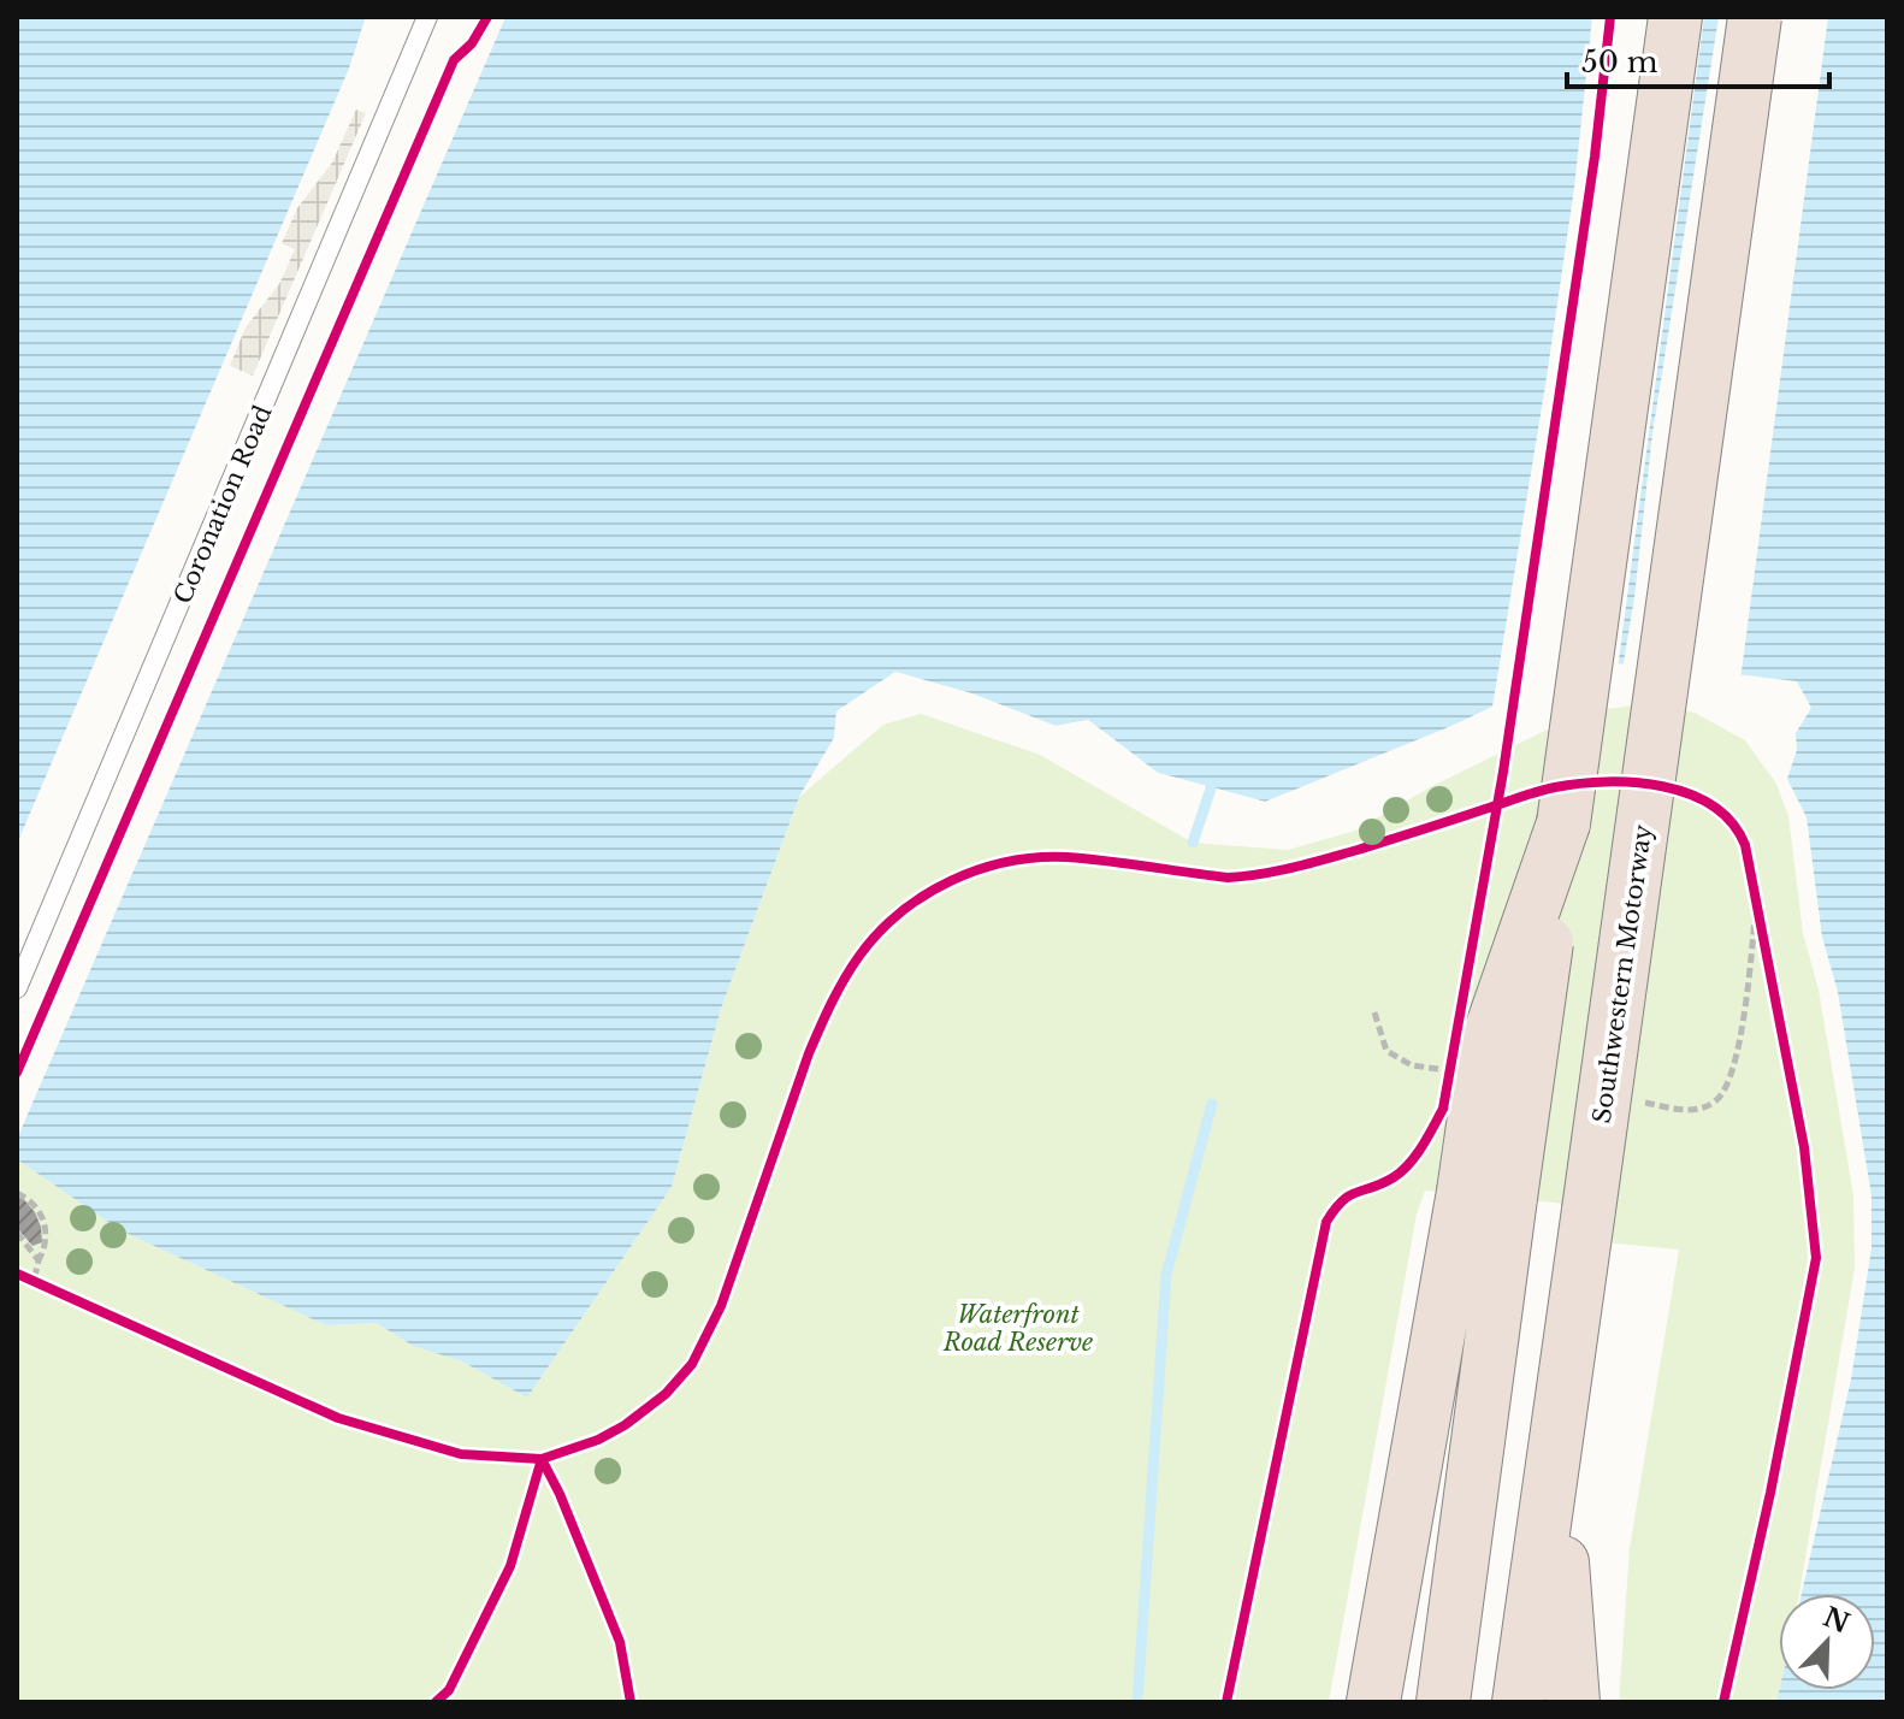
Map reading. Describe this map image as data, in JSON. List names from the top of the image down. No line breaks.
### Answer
{"streets":{"highway":["Southwestern Motorway"],"lane":["Coronation Road"]},"parks":["Waterfront Road Reserve"],"scale_bar":"50 m","north":"top right"}
